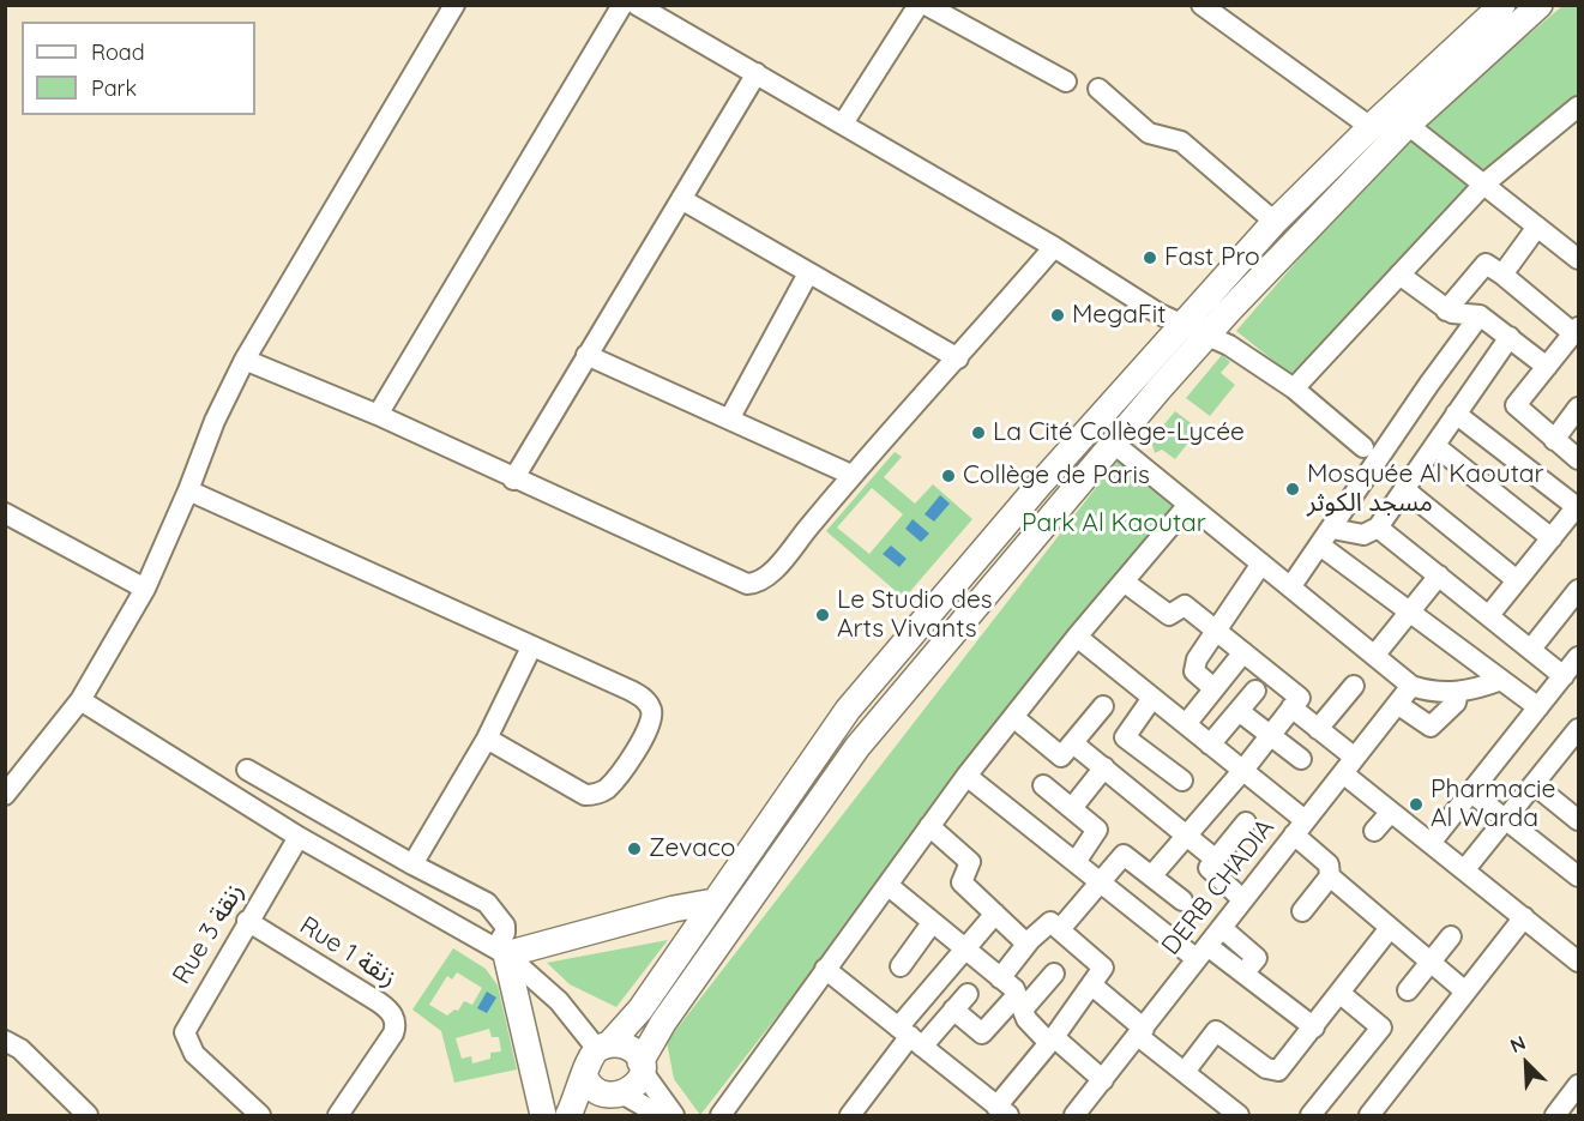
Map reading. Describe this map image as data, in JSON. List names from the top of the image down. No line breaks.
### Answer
{"streets":{"street":["DERB CHADIA","Rue 3 زنقة","Rue 1 زنقة"]},"crossings":[["Rue 3 زنقة","Rue 1 زنقة"]],"parks":["Park Al Kaoutar"],"places":["Fast Pro","MegaFit","La Cité Collège-Lycée","Collège de Paris","Mosquée Al Kaoutar مسجد الكوثر","Le Studio des Arts Vivants","Pharmacie Al Warda","Zevaco"],"legend":["Road","Park"],"north":"top left"}
